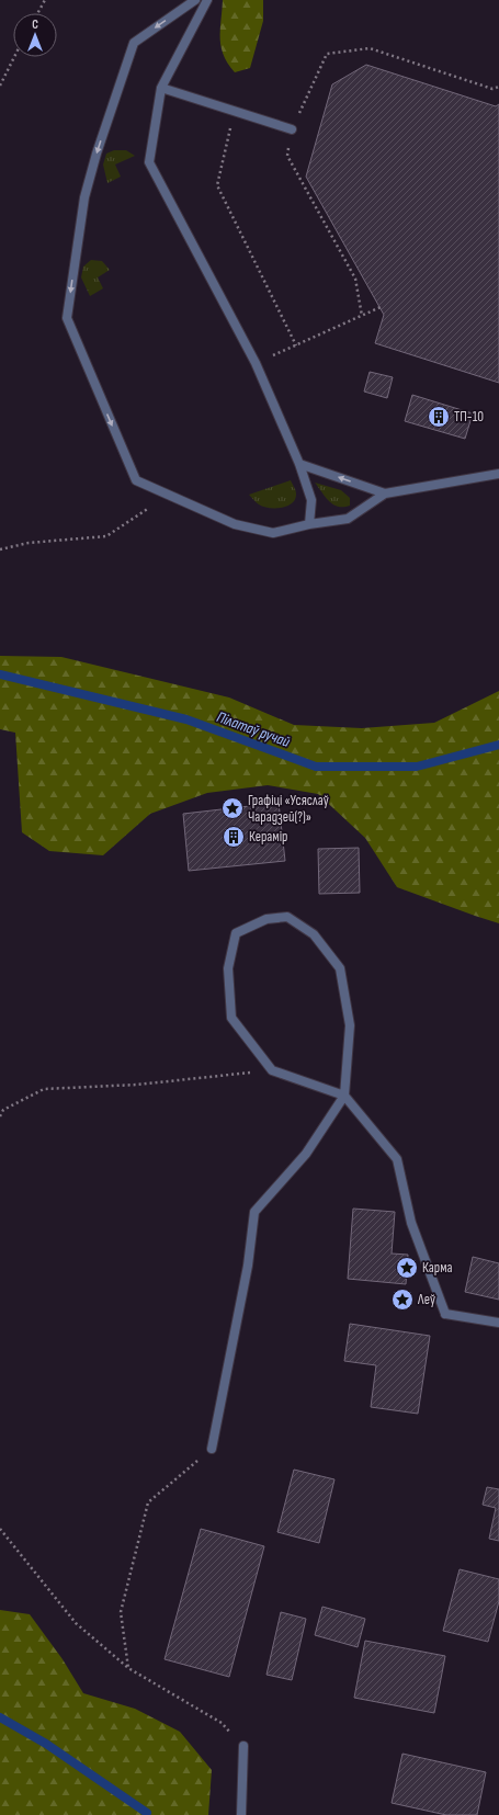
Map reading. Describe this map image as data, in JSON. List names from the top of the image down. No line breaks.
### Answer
{"water":["Пілатаў ручай"],"places":{"building":["ТП-10","Керамір"],"place":["Графіці «Усяслаў Чарадзей(?)»","Карма","Леў"]},"north":"top"}
